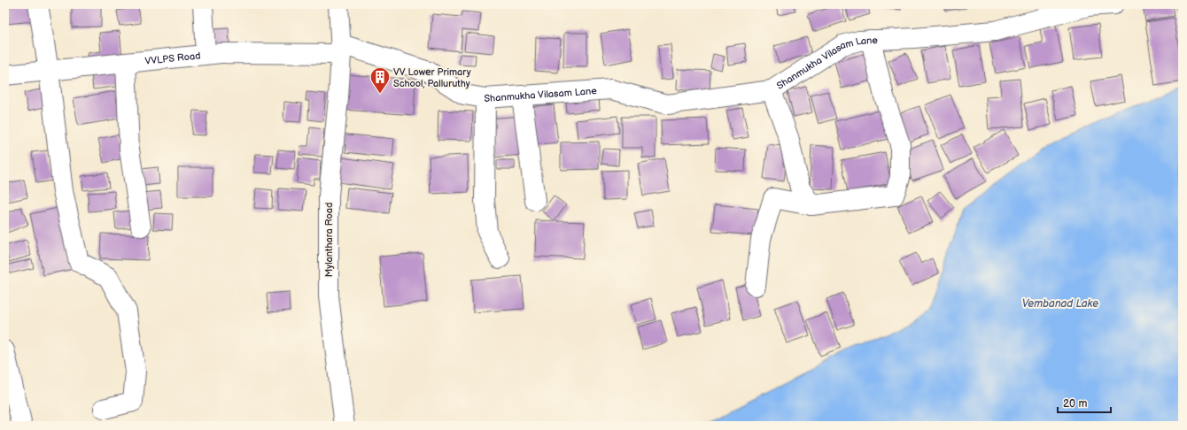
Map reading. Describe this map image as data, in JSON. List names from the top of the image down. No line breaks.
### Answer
{"streets":{"street":["VVLPS Road","Shanmukha Vilasam Lane","Mylanthara Road"]},"crossings":[["VVLPS Road","Shanmukha Vilasam Lane"],["VVLPS Road","Mylanthara Road"],["Shanmukha Vilasam Lane","Mylanthara Road"]],"water":["Vembanad Lake"],"places":{"building":["VV Lower Primary School, Palluruthy"]},"scale_bar":"20 m"}
